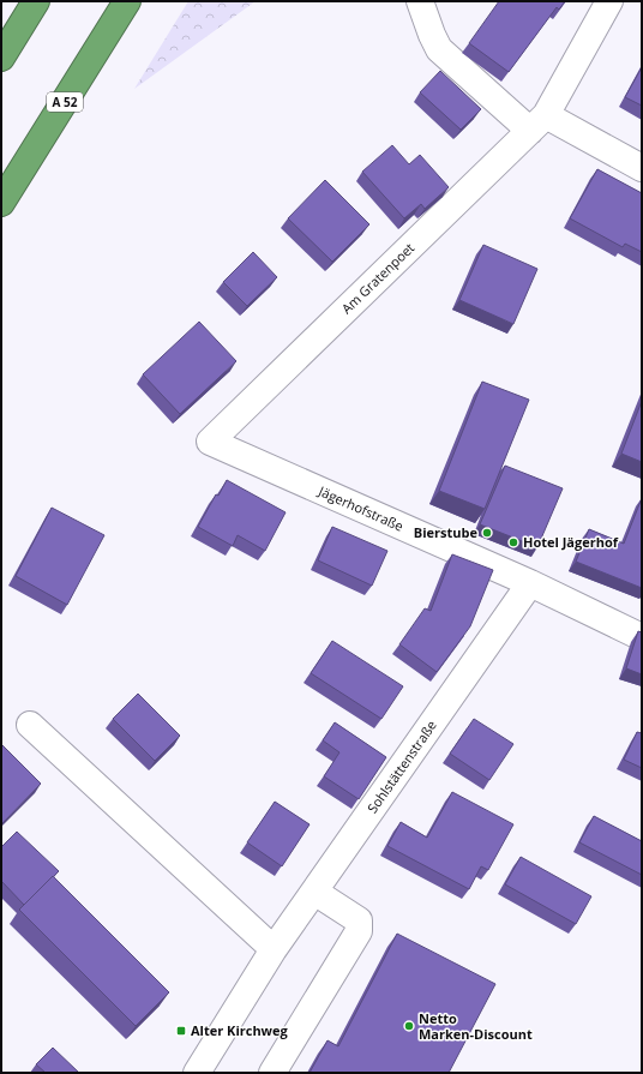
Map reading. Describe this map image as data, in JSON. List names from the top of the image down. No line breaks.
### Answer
{"streets":{"highway":["A 52"],"street":["Am Gratenpoet","Jägerhofstraße","Sohlstättenstraße"]},"crossings":[["Am Gratenpoet","Jägerhofstraße"],["Jägerhofstraße","Sohlstättenstraße"]],"places":{"other":["Bierstube","Hotel Jägerhof","Netto Marken-Discount"],"transit":["Alter Kirchweg"]}}
